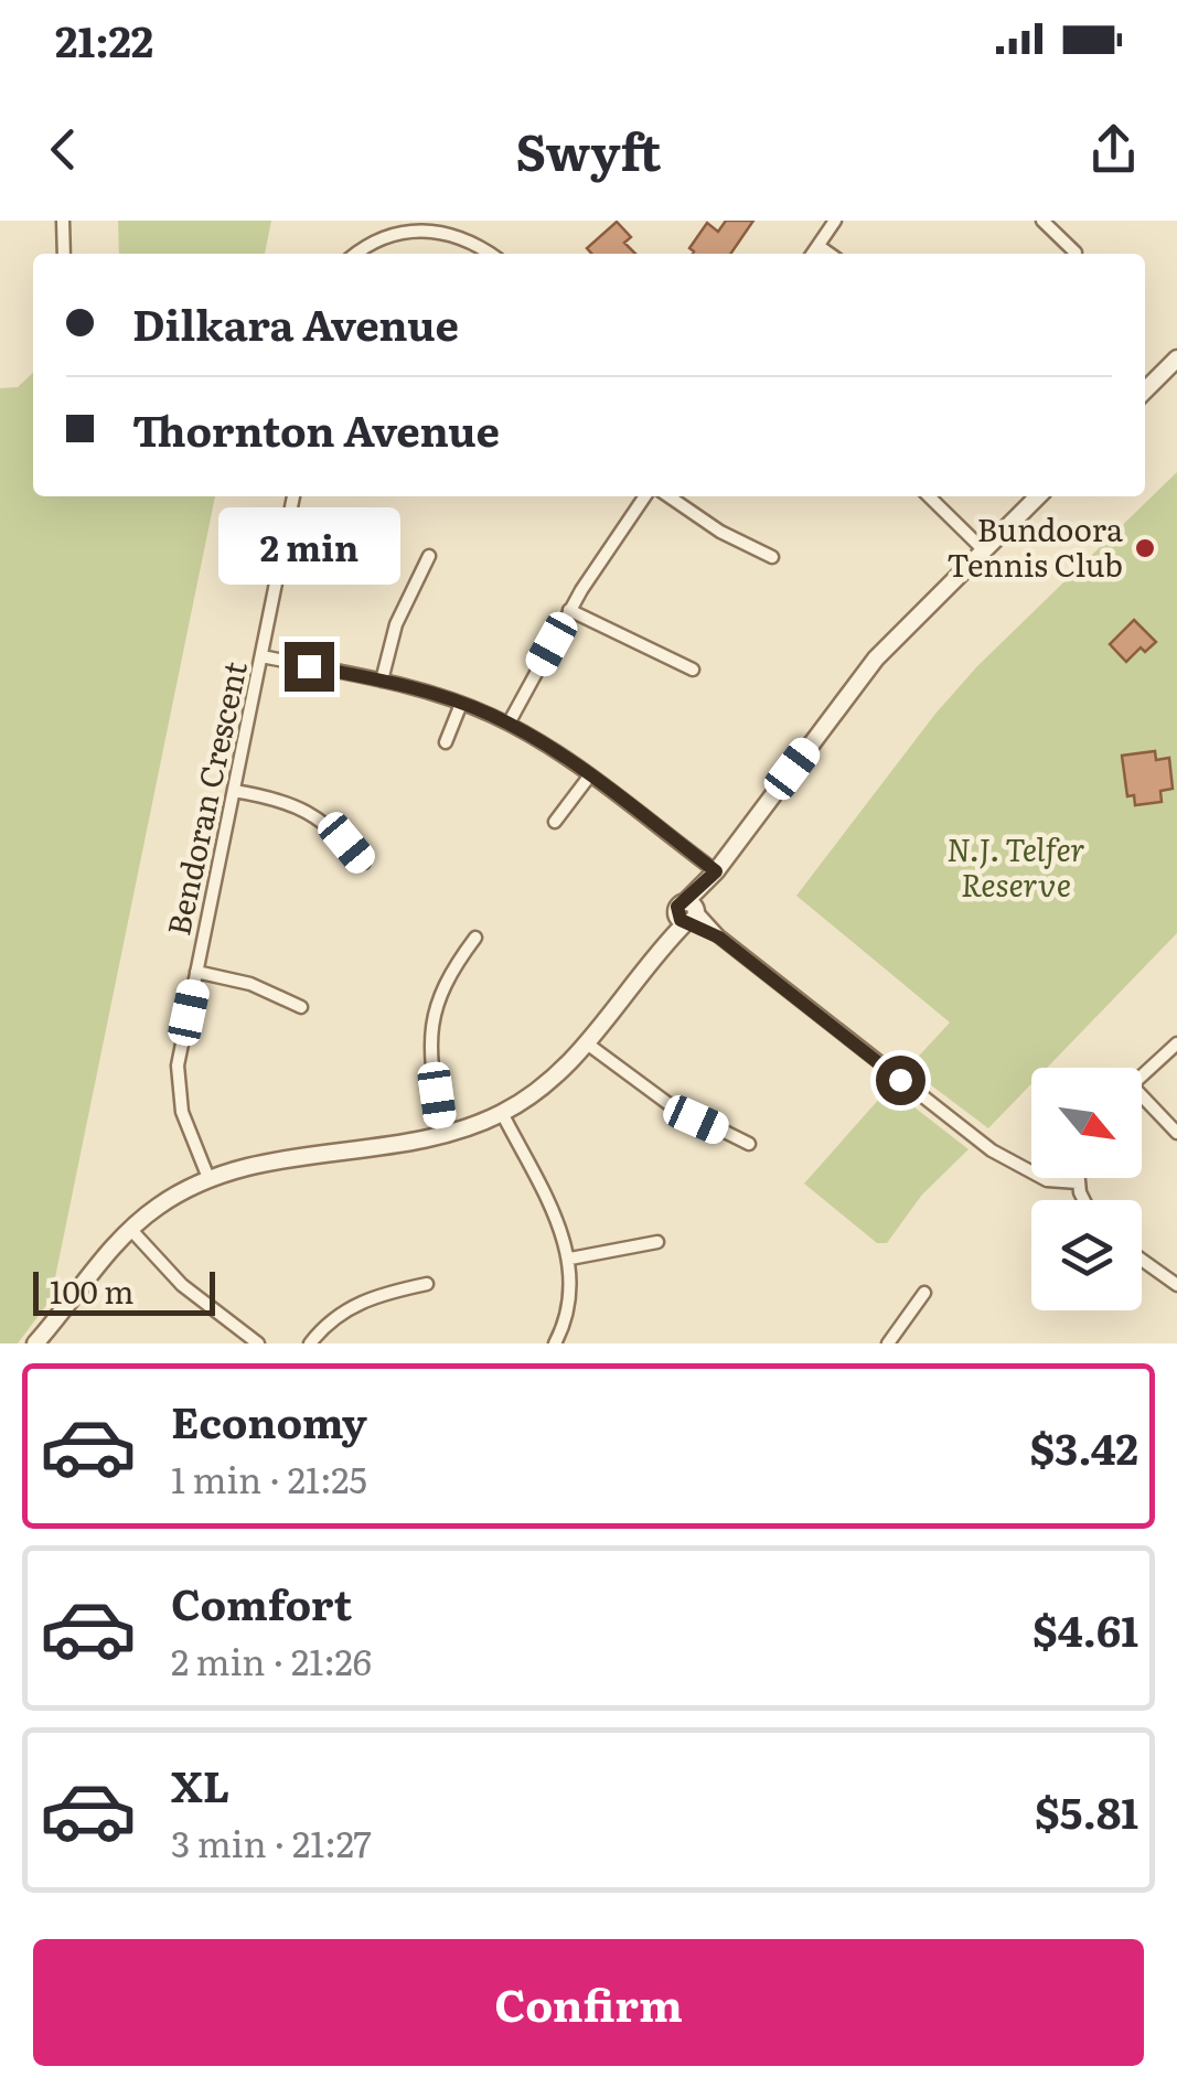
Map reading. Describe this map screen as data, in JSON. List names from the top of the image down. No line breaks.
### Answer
{"streets":{"street":["Bendoran Crescent"]},"parks":["N.J. Telfer Reserve"],"places":["Bundoora Tennis Club"],"scale_bar":"100 m","north":"bottom right","page":{"status":"21:22","header":"Swyft","banner":["Dilkara Avenue","Thornton Avenue"],"bubble":"2 min","scale":"100 m","list":[{"name":"Economy","note":"1 min · 21:25","value":"$3.42"},{"name":"Comfort","note":"2 min · 21:26","value":"$4.61"},{"name":"XL","note":"3 min · 21:27","value":"$5.81"}],"buttons":"Confirm"}}
